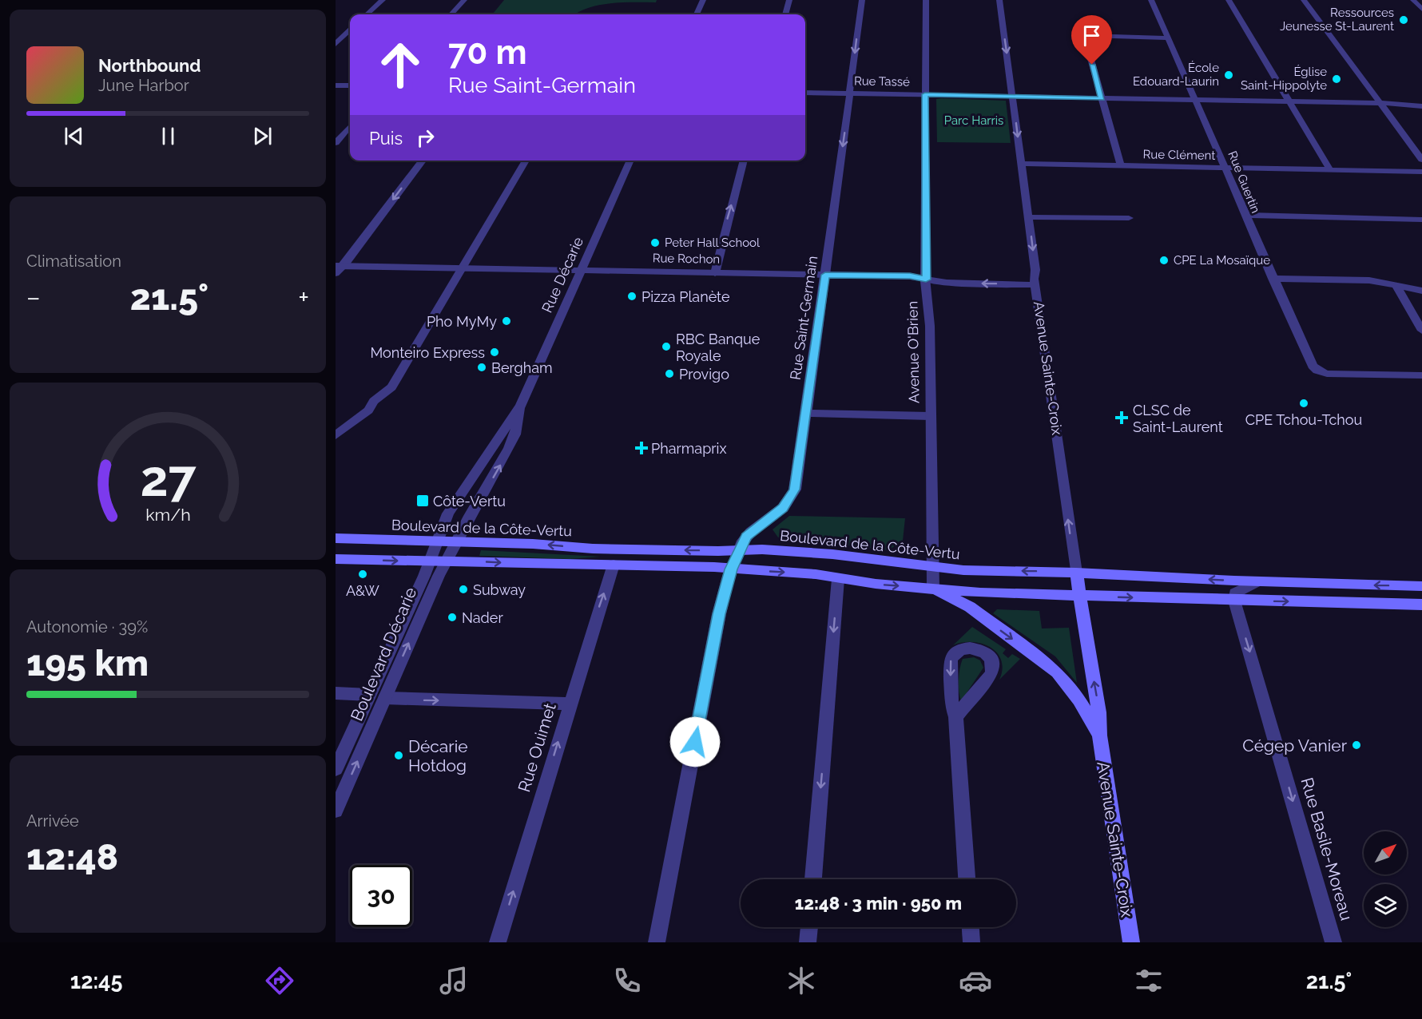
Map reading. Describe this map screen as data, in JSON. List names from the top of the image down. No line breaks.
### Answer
{"streets":{"main road":["Avenue Sainte-Croix","Boulevard de la Côte-Vertu"],"street":["Rue Tassé","Rue Clément","Rue Guertin","Rue Rochon","Rue Décarie","Rue Saint-Germain","Avenue O'Brien","Boulevard Décarie","Rue Ouimet","Rue Basile-Moreau"]},"crossings":[["Rue Tassé","Rue Guertin"],["Rue Tassé","Rue Saint-Germain"],["Rue Tassé","Avenue O'Brien"],["Rue Tassé","Avenue Sainte-Croix"],["Rue Clément","Rue Guertin"],["Rue Clément","Avenue Sainte-Croix"],["Rue Rochon","Rue Décarie"],["Rue Rochon","Rue Saint-Germain"],["Rue Rochon","Avenue O'Brien"],["Rue Rochon","Avenue Sainte-Croix"],["Rue Décarie","Boulevard de la Côte-Vertu"],["Rue Décarie","Boulevard Décarie"],["Rue Saint-Germain","Boulevard de la Côte-Vertu"],["Avenue O'Brien","Avenue Sainte-Croix"],["Avenue O'Brien","Boulevard de la Côte-Vertu"],["Avenue Sainte-Croix","Boulevard de la Côte-Vertu"],["Boulevard de la Côte-Vertu","Boulevard Décarie"],["Boulevard de la Côte-Vertu","Rue Basile-Moreau"]],"one_way":["Rue Ouimet","Rue Basile-Moreau"],"parks":["Parc Harris"],"places":{"other":["Ressources Jeunesse St-Laurent","École Edouard-Laurin","Église Saint-Hippolyte","Peter Hall School","CPE La Mosaïque","Pizza Planète","Pho MyMy","RBC Banque Royale","Monteiro Express","Bergham","Provigo","CPE Tchou-Tchou","A&W","Subway","Nader","Cégep Vanier","Décarie Hotdog"],"health":["CLSC de Saint-Laurent","Pharmaprix"],"transit":["Côte-Vertu"]},"north":"top right","page":{"turn":["70 m","Rue Saint-Germain"],"song":["Northbound","June Harbor"],"then":"Puis","tile":["Climatisation",["Autonomie · 39%","195 km"],["Arrivée","12:48"]],"heat":["−","21.5°","+"],"limit":"30","trip":"12:48 · 3 min · 950 m","tabs":["12:45","21.5°"],"gauge":["27","km/h"]}}
